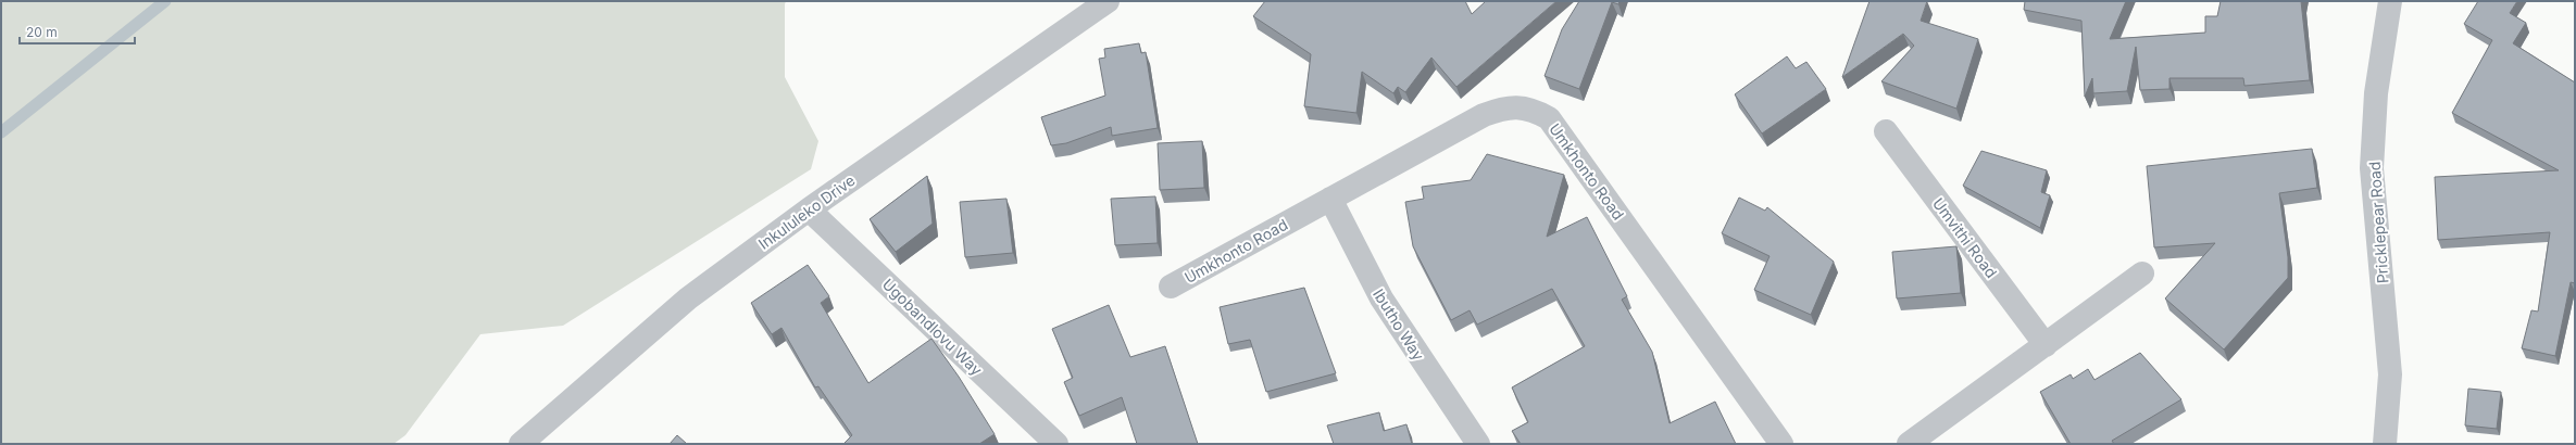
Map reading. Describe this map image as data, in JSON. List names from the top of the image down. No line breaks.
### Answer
{"streets":{"street":["Umkhonto Road","Inkululeko Drive","Pricklepear Road","Umvithi Road","Ibutho Way","Ugobandlovu Way"]},"crossings":[["Umkhonto Road","Ibutho Way"],["Inkululeko Drive","Ugobandlovu Way"]],"scale_bar":"20 m"}
